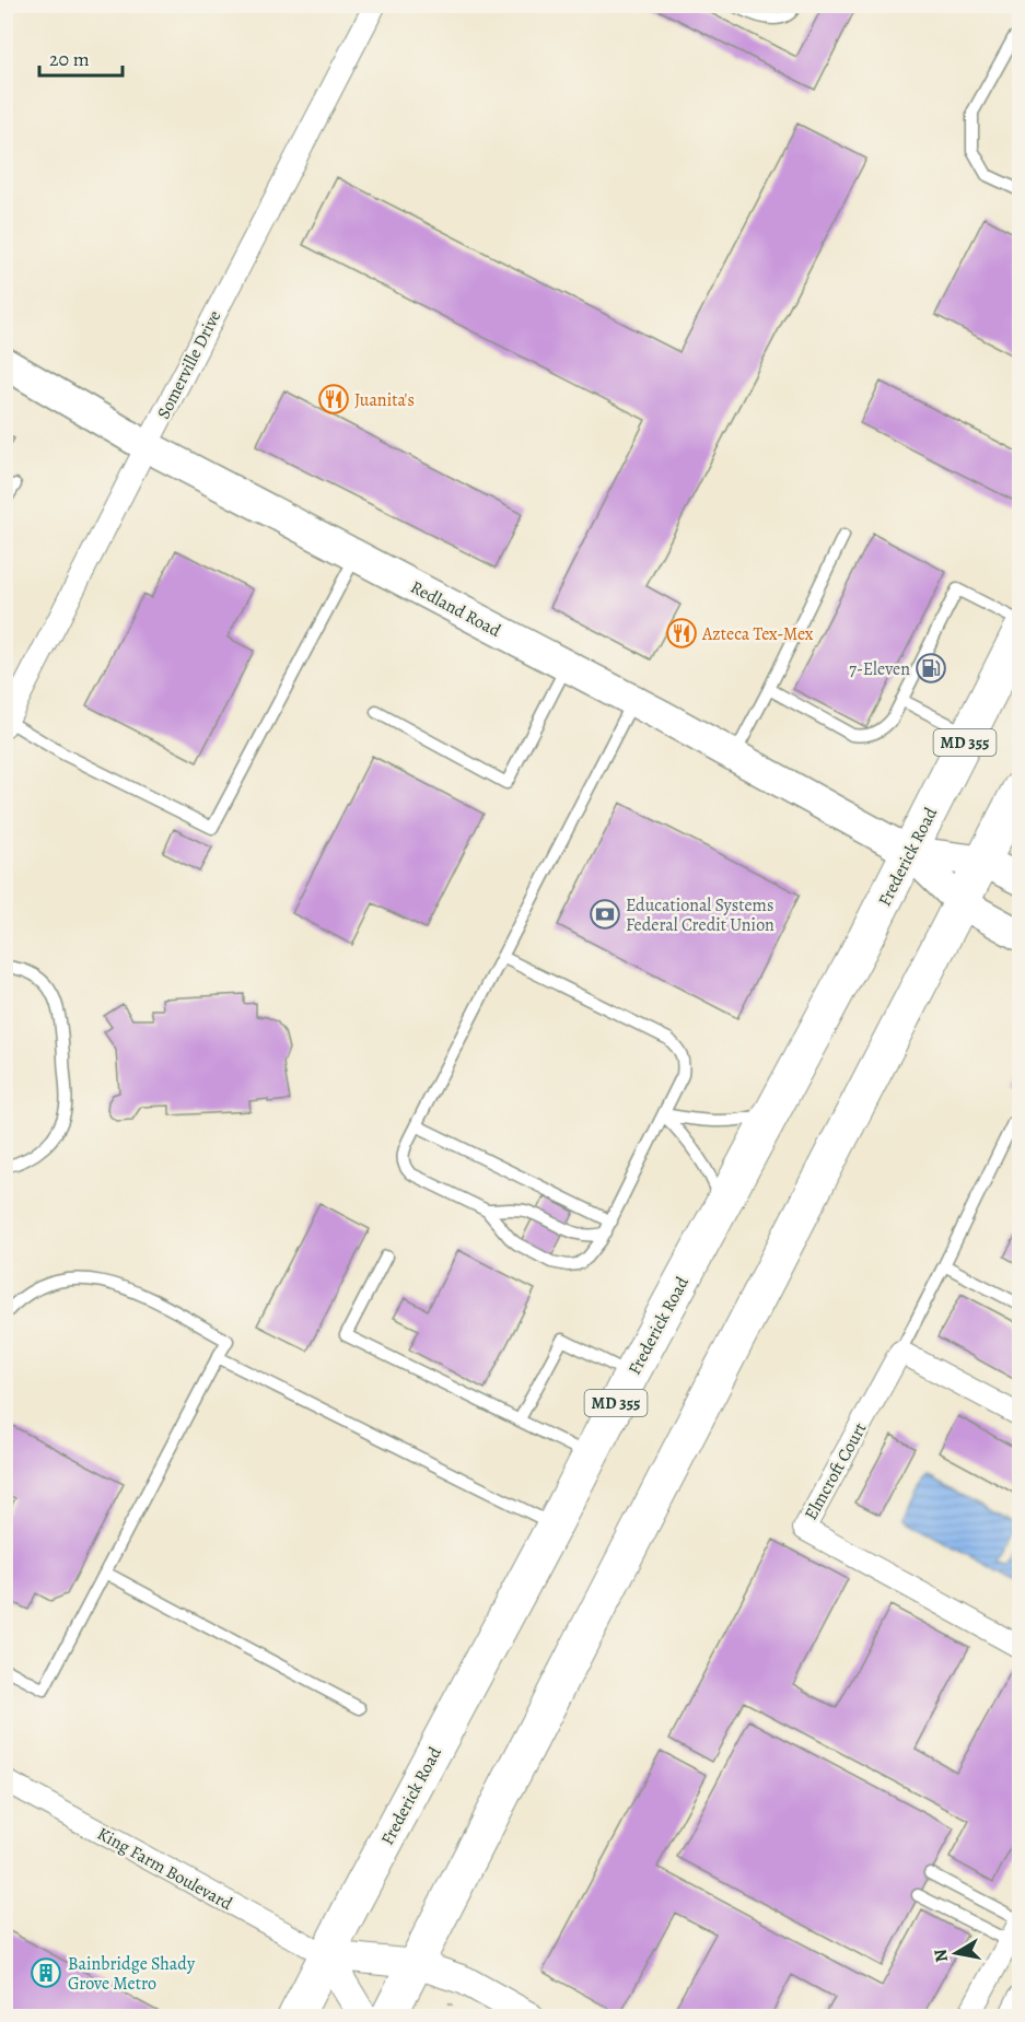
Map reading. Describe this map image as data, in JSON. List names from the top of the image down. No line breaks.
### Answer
{"streets":{"main road":["Redland Road","MD 355","Frederick Road"],"street":["Somerville Drive","Elmcroft Court","King Farm Boulevard"]},"crossings":[["Somerville Drive","Redland Road"],["Redland Road","Frederick Road"],["Frederick Road","King Farm Boulevard"]],"places":{"restaurant":["Juanita's","Azteca Tex-Mex"],"fuel station":["7-Eleven"],"bank":["Educational Systems Federal Credit Union"],"building":["Bainbridge Shady Grove Metro"]},"scale_bar":"20 m","north":"left"}
